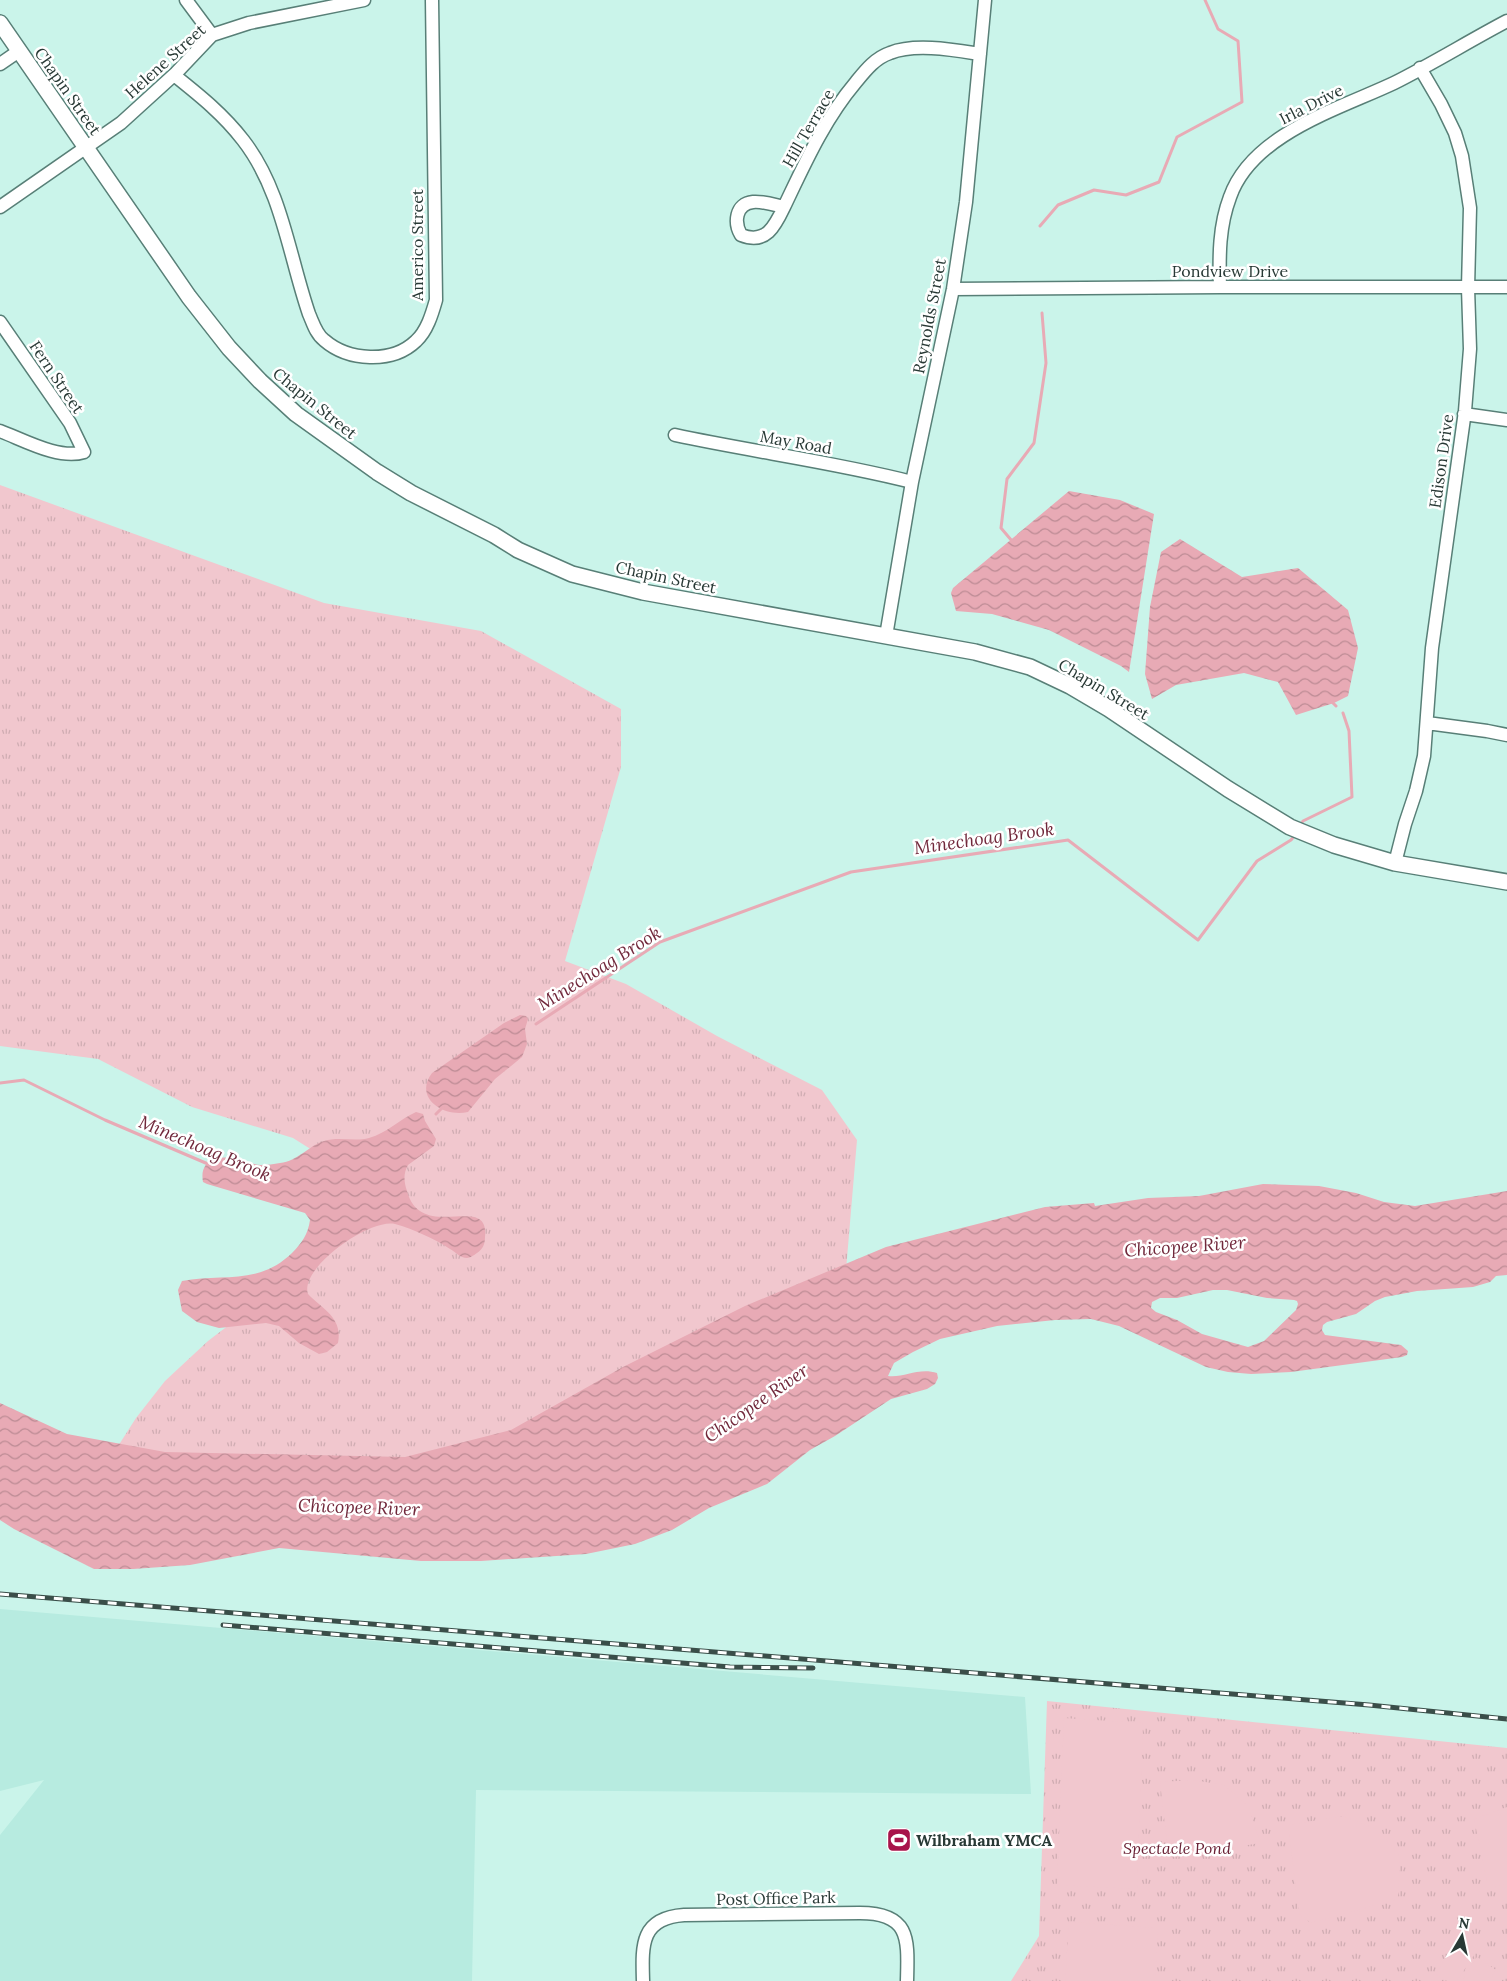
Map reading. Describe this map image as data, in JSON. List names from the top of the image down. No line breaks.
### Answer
{"streets":{"main road":["Chapin Street"],"street":["Helene Street","Irla Drive","Hill Terrace","Americo Street","Pondview Drive","Reynolds Street","Fern Street","May Road","Edison Drive","Post Office Park"]},"crossings":[["Helene Street","Chapin Street"],["Helene Street","Americo Street"],["Chapin Street","Reynolds Street"],["Chapin Street","Edison Drive"],["Irla Drive","Pondview Drive"],["Irla Drive","Edison Drive"],["Hill Terrace","Reynolds Street"],["Pondview Drive","Reynolds Street"],["Pondview Drive","Edison Drive"],["Reynolds Street","May Road"]],"water":["Minechoag Brook","Chicopee River"],"parks":["Spectacle Pond"],"places":{"sports":["Wilbraham YMCA"]},"north":"top"}
